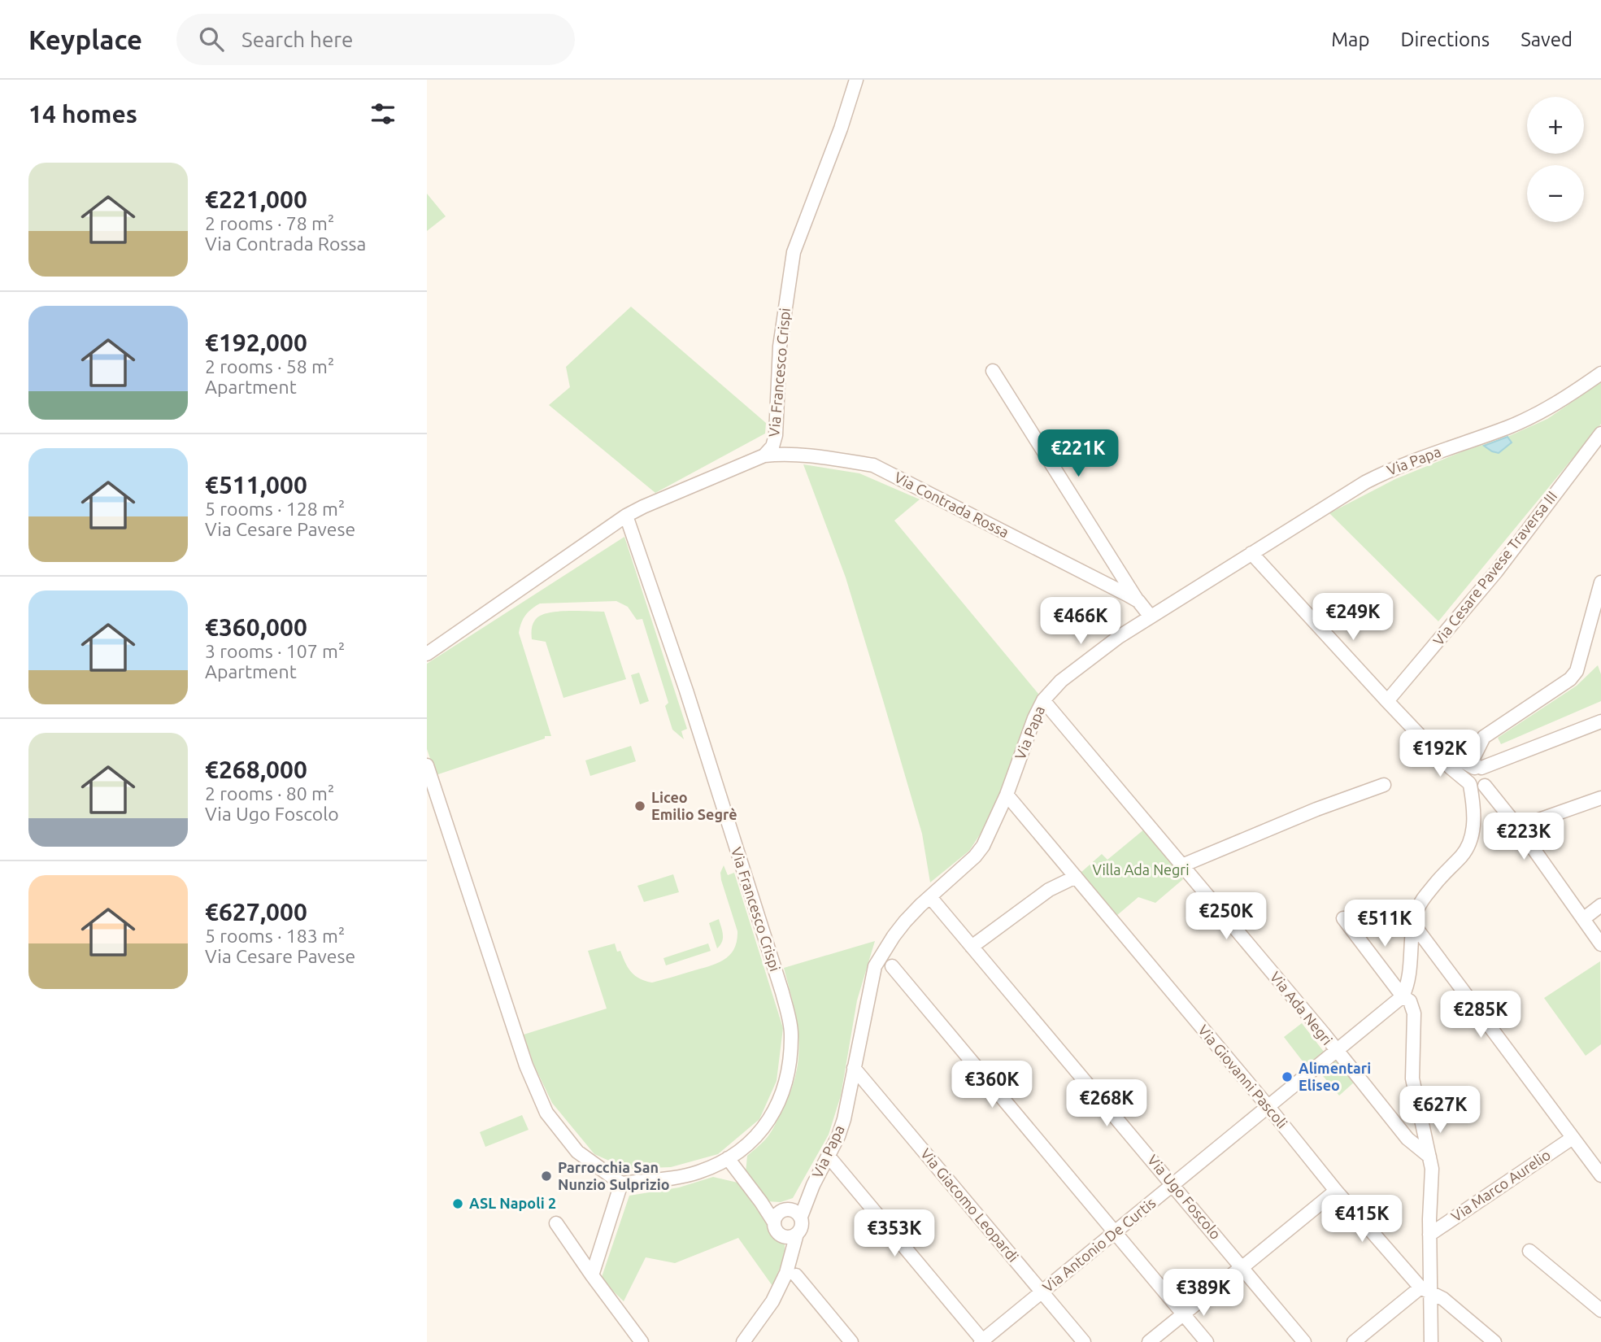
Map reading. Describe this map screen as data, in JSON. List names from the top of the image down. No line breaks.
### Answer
{"streets":{"street":["Via Francesco Crispi","Via Papa","Via Contrada Rossa","Via Cesare Pavese Traversa III","Via Ada Negri","Via Giovanni Pascoli","Via Marco Aurelio","Via Ugo Foscolo","Via Giacomo Leopardi","Via Antonio De Curtis"]},"crossings":[["Via Francesco Crispi","Via Contrada Rossa"],["Via Papa","Via Contrada Rossa"],["Via Papa","Via Ada Negri"],["Via Papa","Via Giovanni Pascoli"],["Via Papa","Via Ugo Foscolo"],["Via Papa","Via Giacomo Leopardi"],["Via Ada Negri","Via Antonio De Curtis"],["Via Giovanni Pascoli","Via Antonio De Curtis"],["Via Ugo Foscolo","Via Antonio De Curtis"],["Via Giacomo Leopardi","Via Antonio De Curtis"]],"parks":["Villa Ada Negri"],"places":["Liceo Emilio Segrè","Alimentari Eliseo","Parrocchia San Nunzio Sulprizio","ASL Napoli 2"],"page":{"header":"Keyplace","search":"Search here","nav":["Map","Directions","Saved"],"heading":"14 homes","map_buttons":["+","−"],"list":[{"name":"€221,000","note":"2 rooms · 78 m² · Via Contrada Rossa"},{"name":"€192,000","note":"2 rooms · 58 m² · Apartment"},{"name":"€511,000","note":"5 rooms · 128 m² · Via Cesare Pavese"},{"name":"€360,000","note":"3 rooms · 107 m² · Apartment"},{"name":"€268,000","note":"2 rooms · 80 m² · Via Ugo Foscolo"},{"name":"€627,000","note":"5 rooms · 183 m² · Via Cesare Pavese"}],"price":["€221K","€249K","€466K","€192K","€223K","€250K","€511K","€285K","€360K","€268K","€627K","€415K","€353K","€389K"]}}
